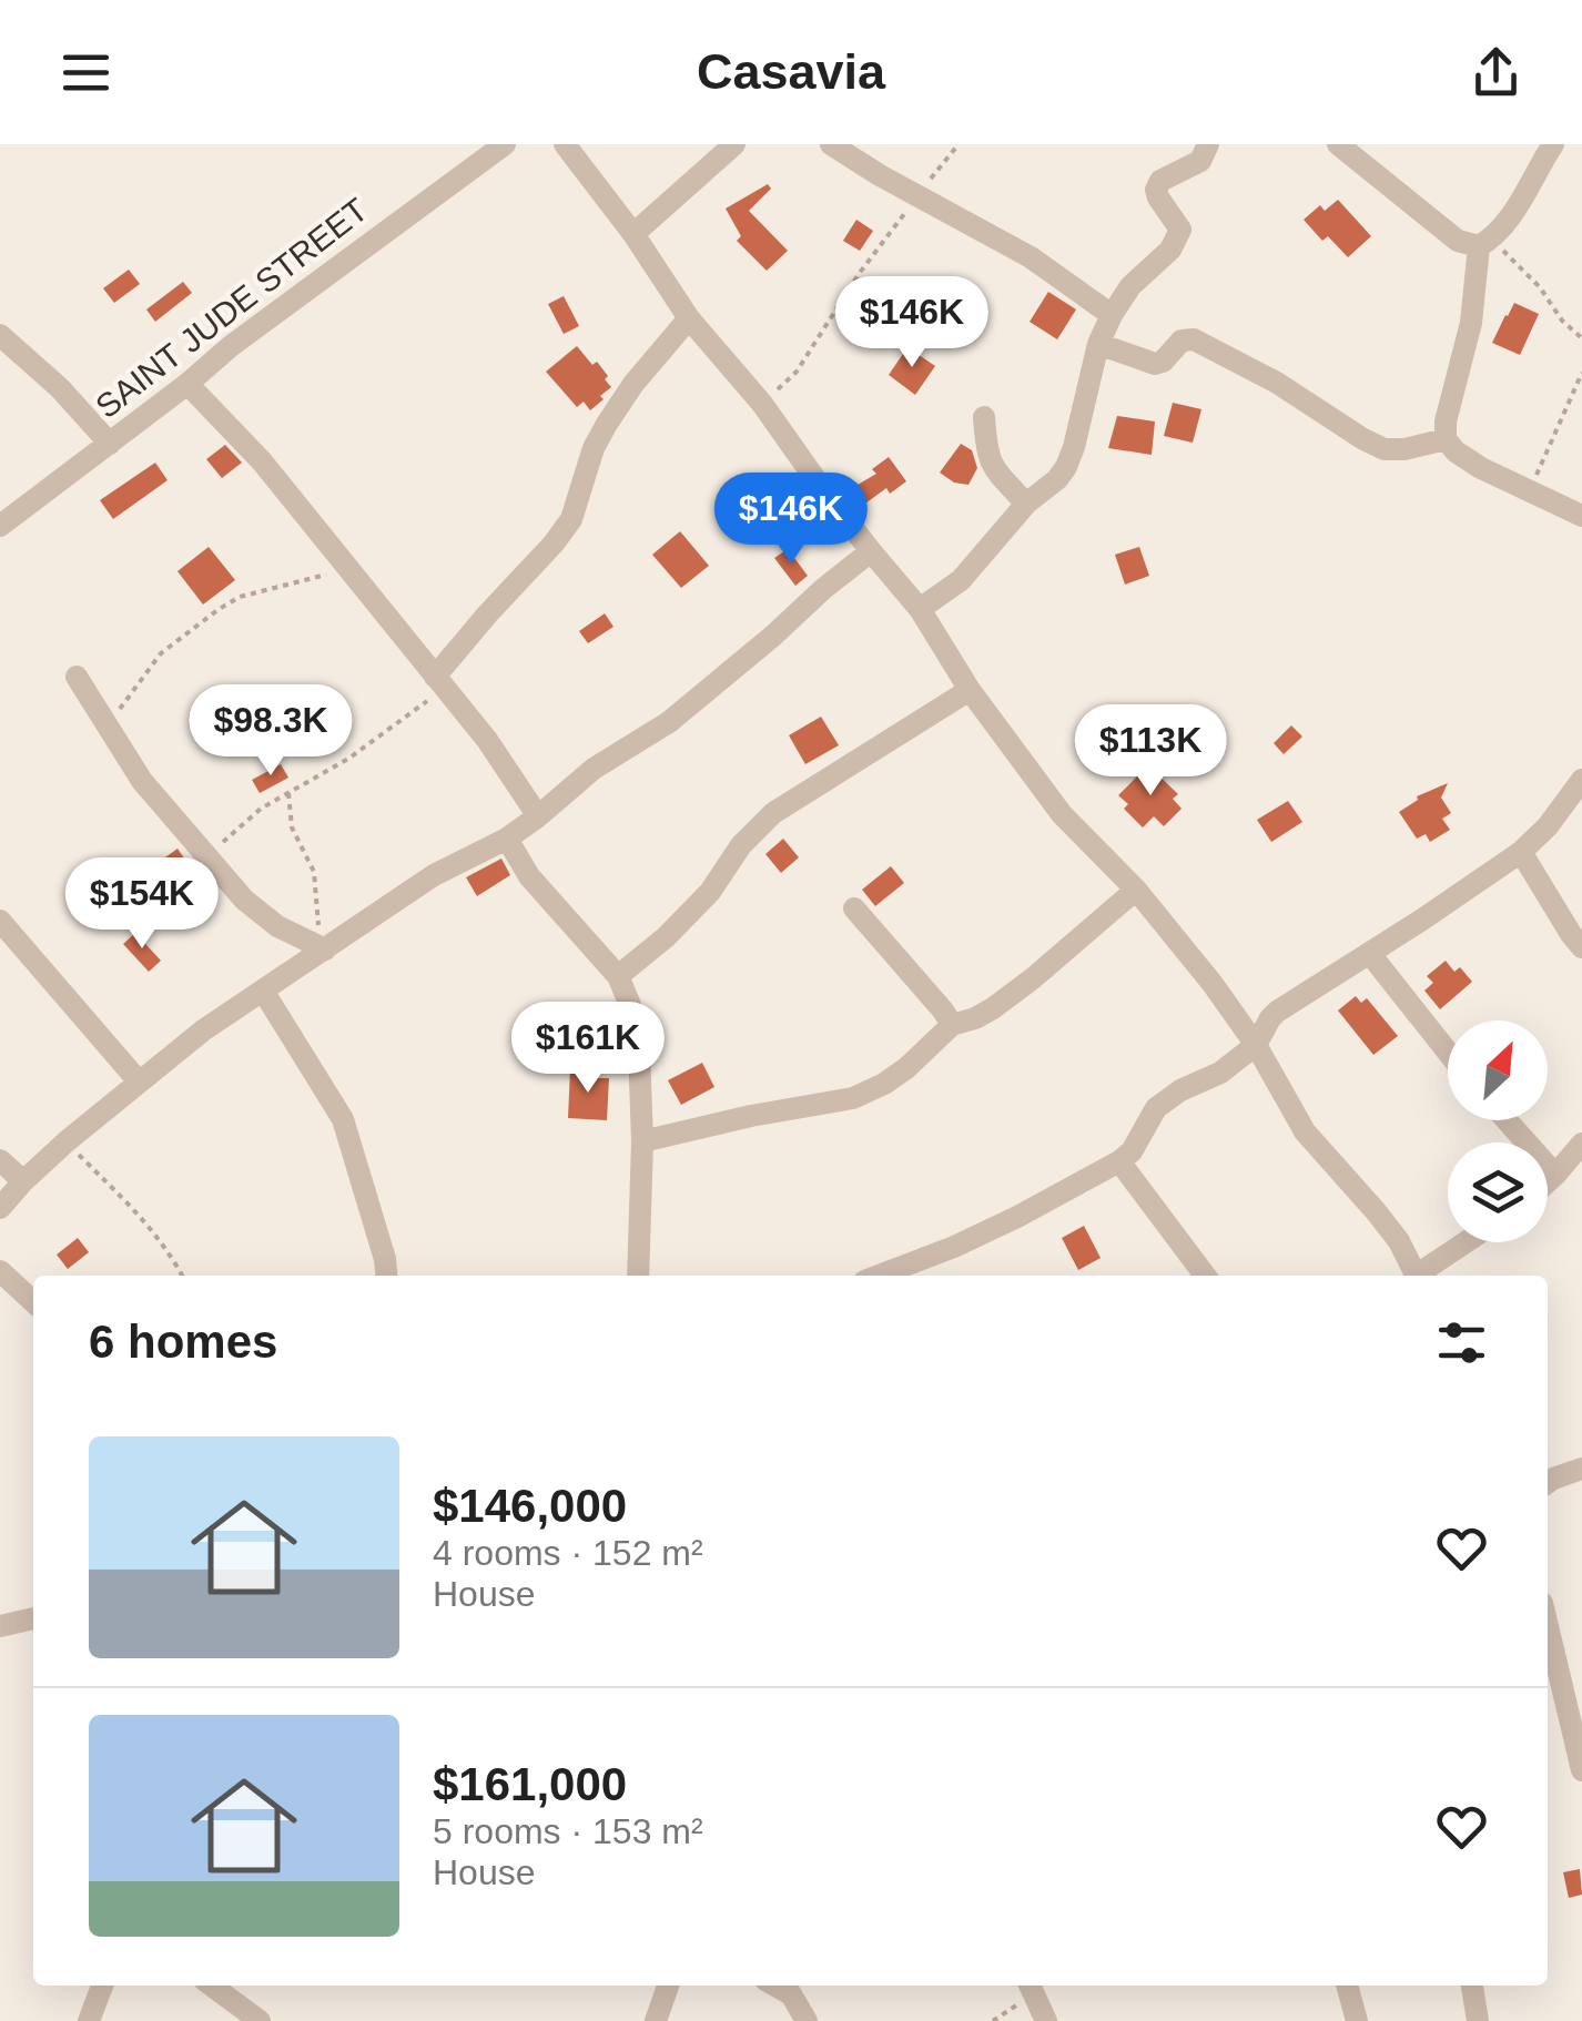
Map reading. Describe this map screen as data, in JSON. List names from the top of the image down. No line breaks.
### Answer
{"streets":{"street":["SAINT JUDE STREET"]},"north":"top right","page":{"header":"Casavia","price":["$146K","$146K","$98.3K","$113K","$154K","$161K"],"heading":"6 homes","list":[{"name":"$146,000","note":"4 rooms · 152 m² · House"},{"name":"$161,000","note":"5 rooms · 153 m² · House"}]}}
